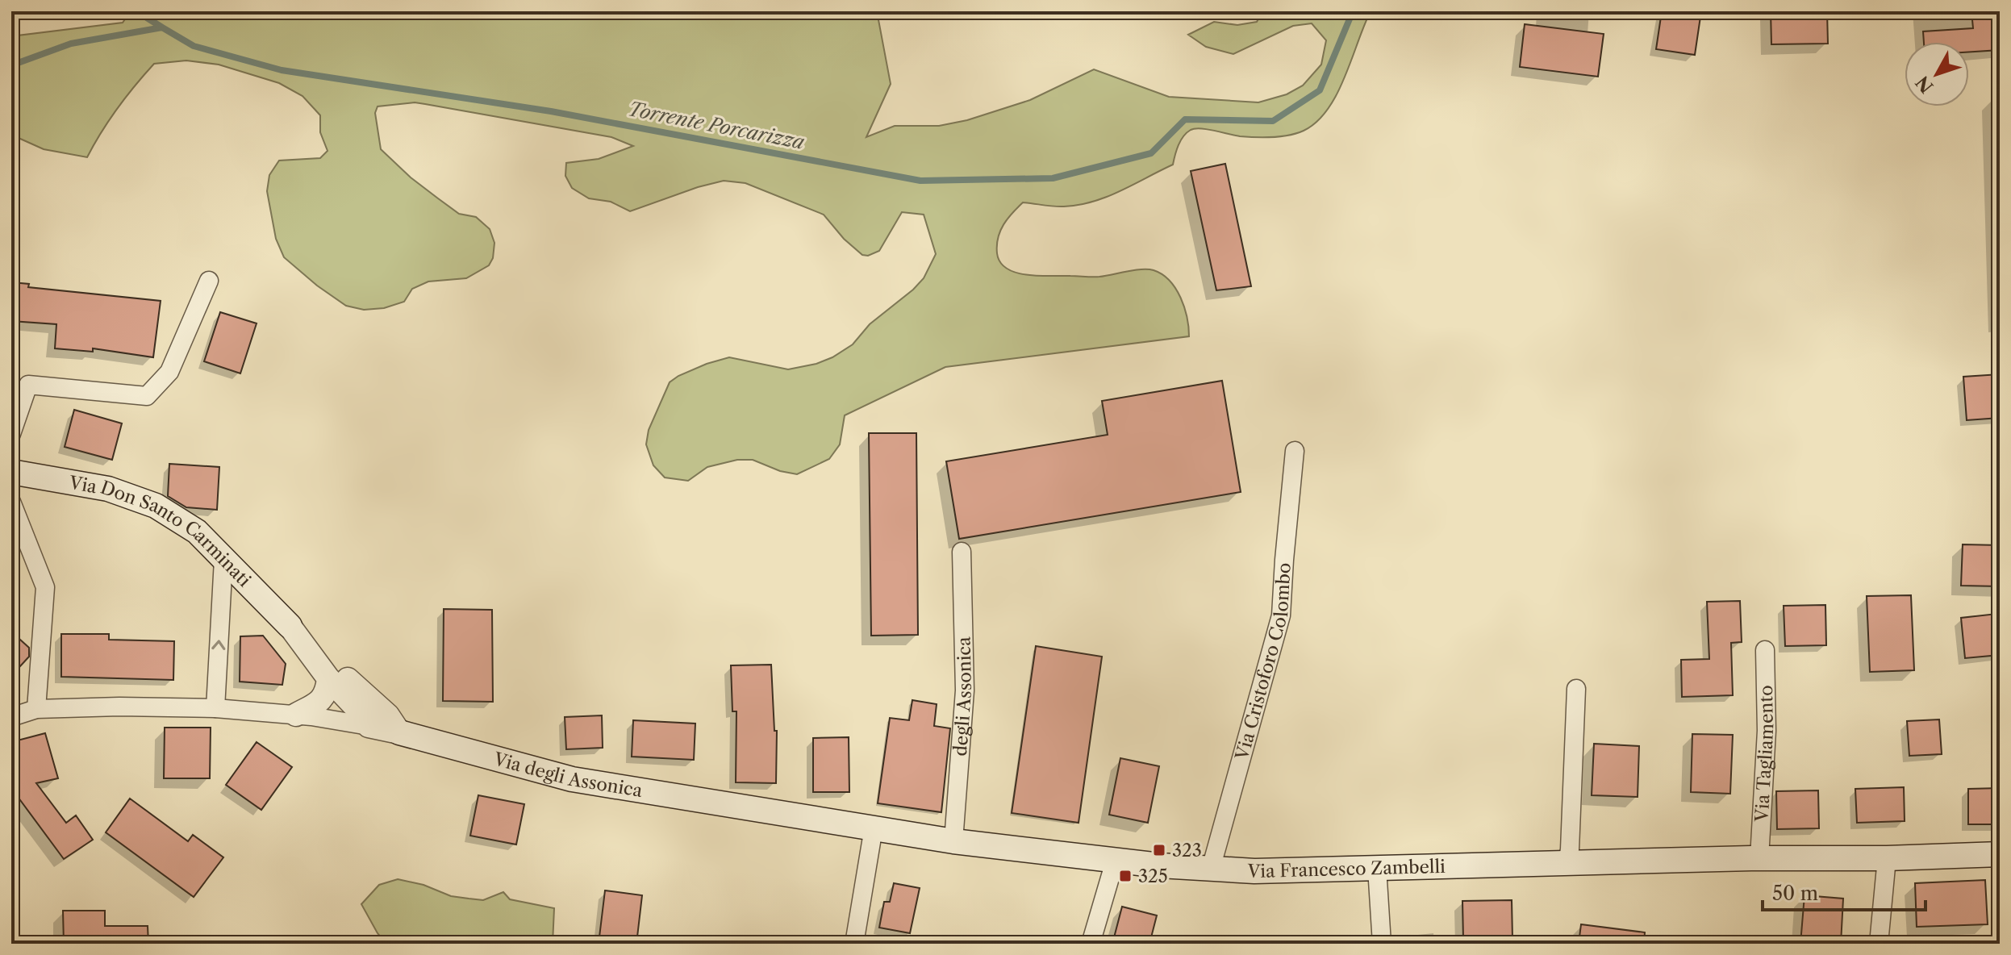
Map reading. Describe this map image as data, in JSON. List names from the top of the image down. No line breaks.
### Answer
{"streets":{"main road":["Via Don Santo Carminati","Via degli Assonica","Via Francesco Zambelli"],"street":["Via Cristoforo Colombo","degli Assonica","Via Tagliamento"]},"crossings":[["Via Don Santo Carminati","Via degli Assonica"],["Via Cristoforo Colombo","Via Francesco Zambelli"],["degli Assonica","Via degli Assonica"],["Via Tagliamento","Via Francesco Zambelli"],["Via degli Assonica","Via Francesco Zambelli"]],"water":["Torrente Porcarizza"],"places":{"transit":["323","325"]},"scale_bar":"50 m","north":"bottom left"}
